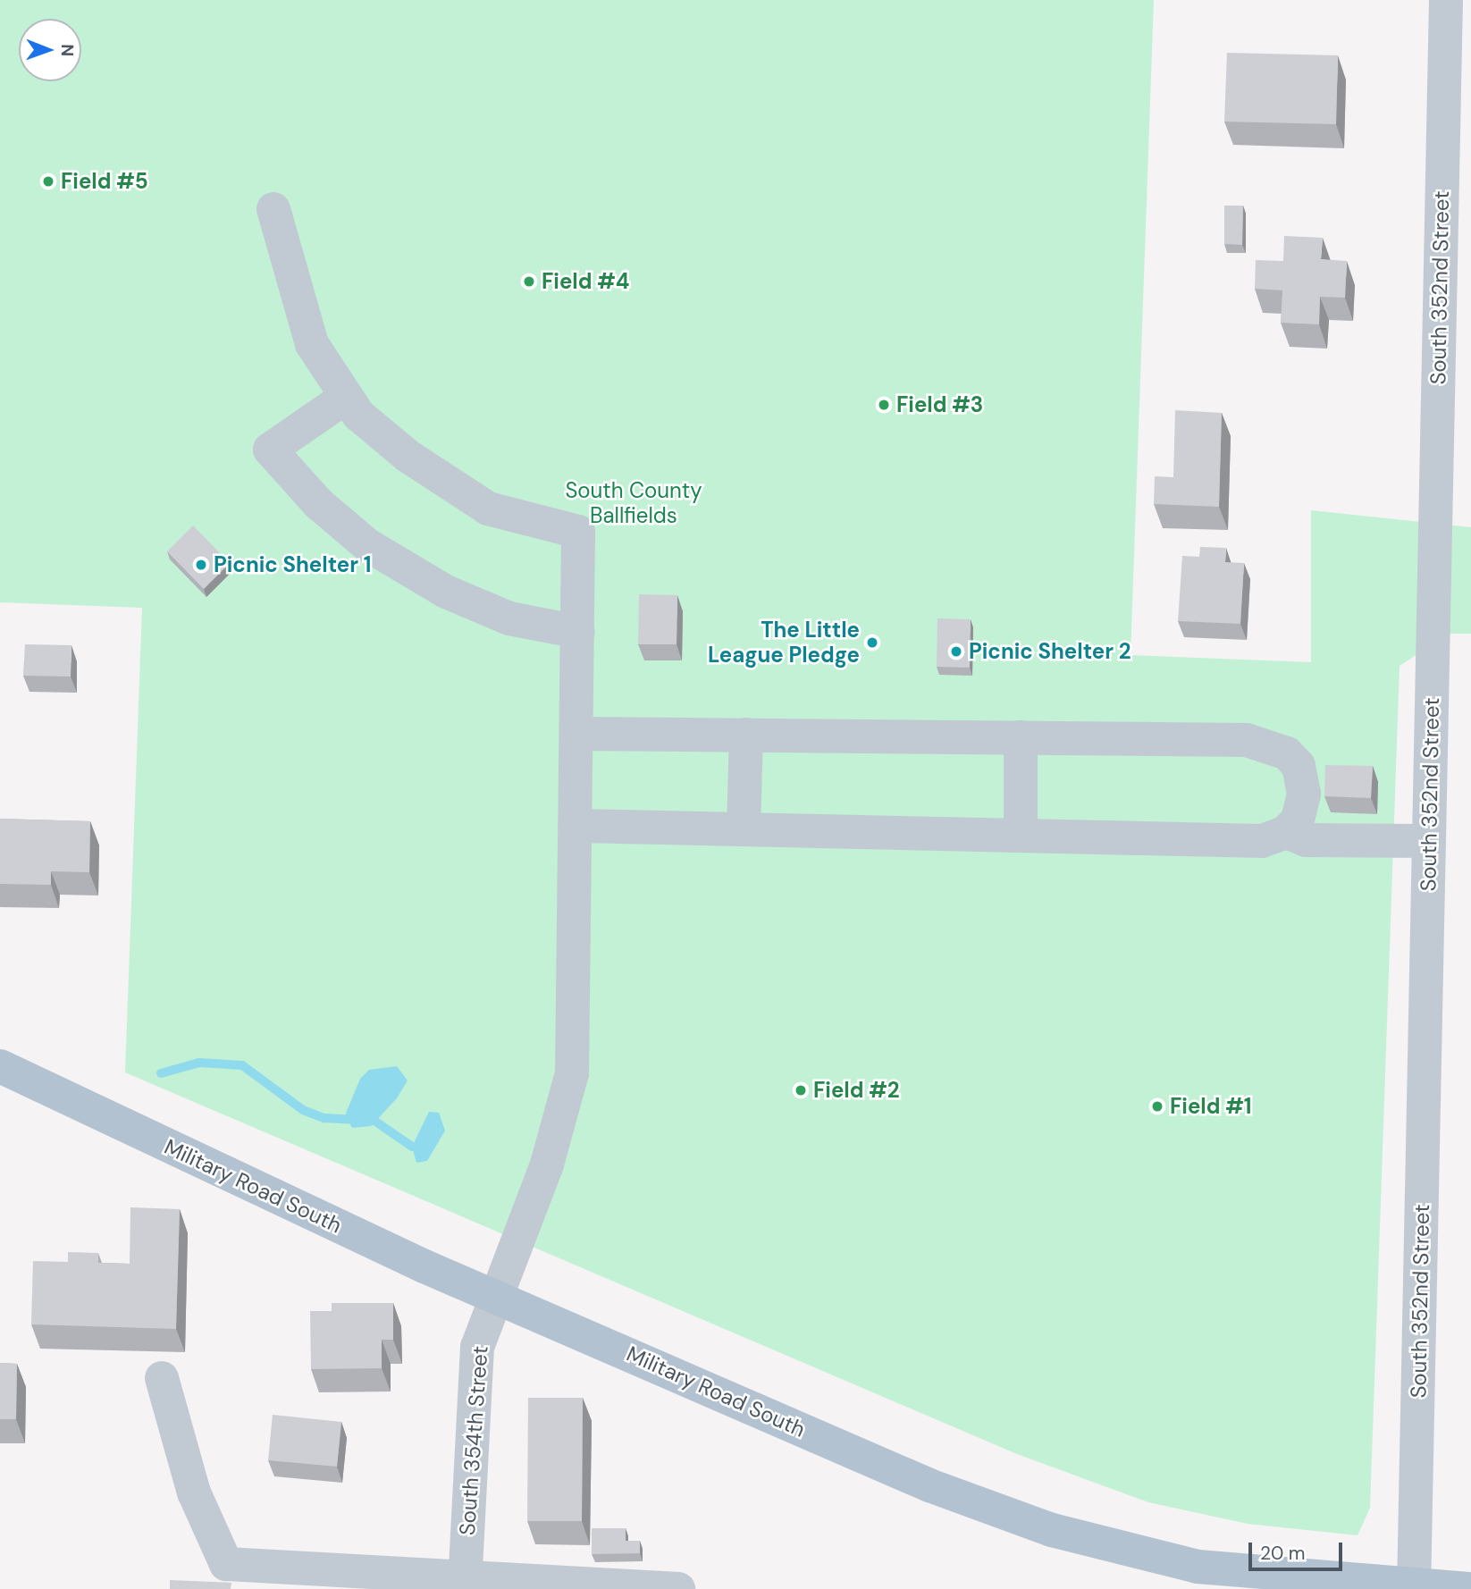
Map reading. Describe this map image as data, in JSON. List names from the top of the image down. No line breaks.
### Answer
{"streets":{"main road":["Military Road South"],"street":["South 352nd Street","South 354th Street"]},"crossings":[["South 352nd Street","Military Road South"],["Military Road South","South 354th Street"]],"parks":["South County Ballfields"],"places":["Field #5","Field #4","Field #3","Picnic Shelter 1","The Little League Pledge","Picnic Shelter 2","Field #2","Field #1"],"scale_bar":"20 m","north":"right"}
